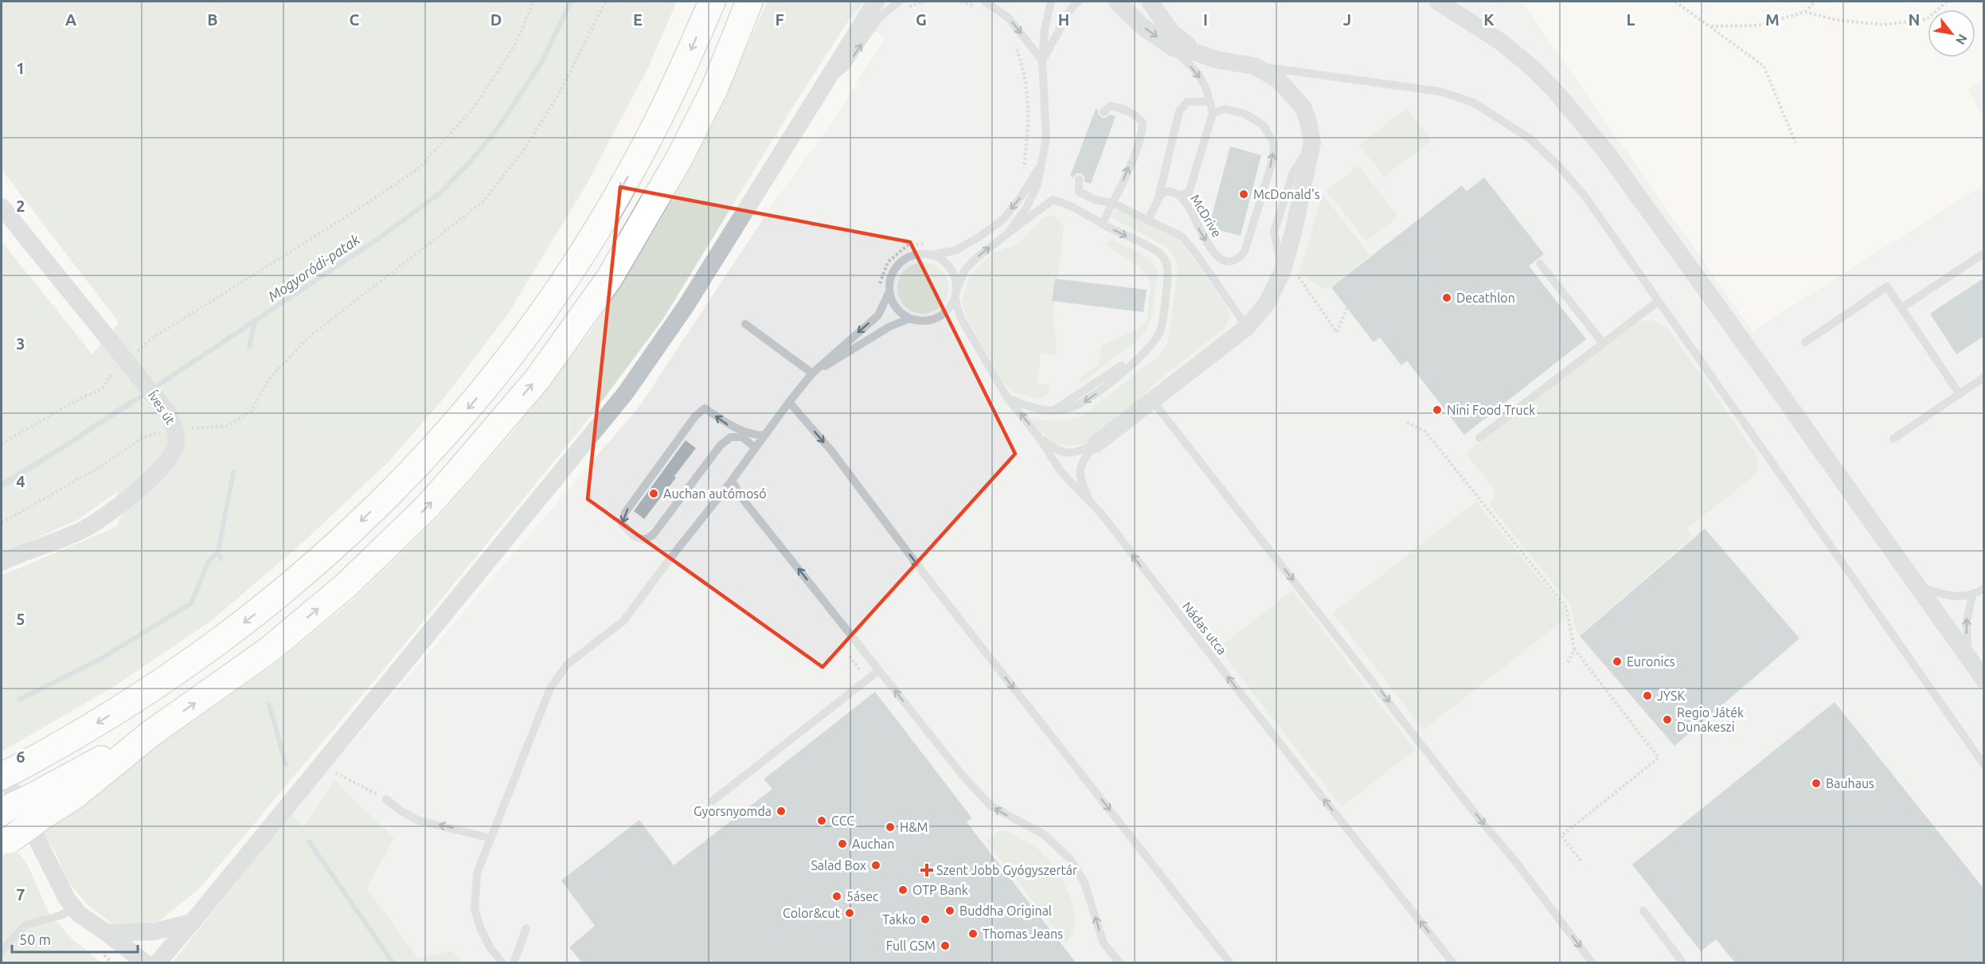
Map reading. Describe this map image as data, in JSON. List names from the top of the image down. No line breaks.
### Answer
{"streets":{"street":["Íves út"],"lane":["McDrive","Nádas utca"]},"one_way":["Nádas utca"],"water":["Mogyoródi-patak"],"places":{"other":["McDonald's","Decathlon","Nini Food Truck","Auchan autómosó","Euronics","JYSK","Regio Játék Dunakeszi","Bauhaus","Gyorsnyomda","CCC","H&M","Auchan","Salad Box","OTP Bank","5ásec","Buddha Original","Color&cut","Takko","Thomas Jeans","Full GSM"],"health":["Szent Jobb Gyógyszertár"]},"scale_bar":"50 m","north":"bottom right","grid":{"columns":["A","B","C","D","E","F","G","H","I","J","K","L","M","N"],"rows":["1","2","3","4","5","6","7"]}}
